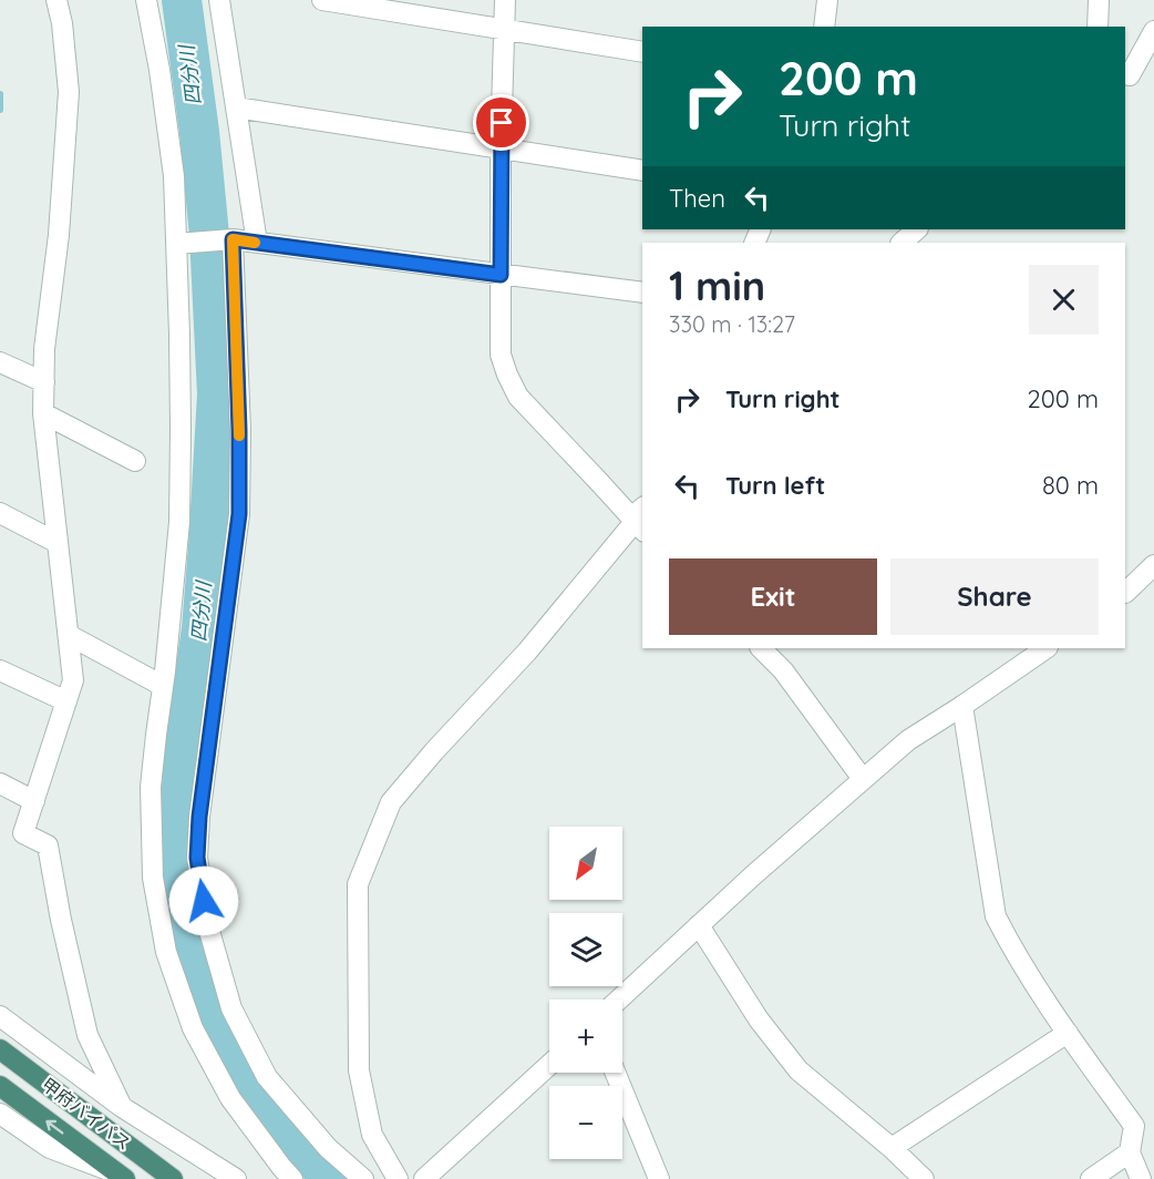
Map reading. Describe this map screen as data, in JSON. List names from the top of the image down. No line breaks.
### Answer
{"streets":{"highway":["甲府バイパス"]},"water":["四分川"],"north":"bottom left","page":{"turn":["200 m","Turn right"],"then":"Then","heading":["1 min","330 m · 13:27"],"list":[{"name":"Turn right","value":"200 m"},{"name":"Turn left","value":"80 m"}],"buttons":["Exit","Share"],"map_buttons":["+","−"]}}
